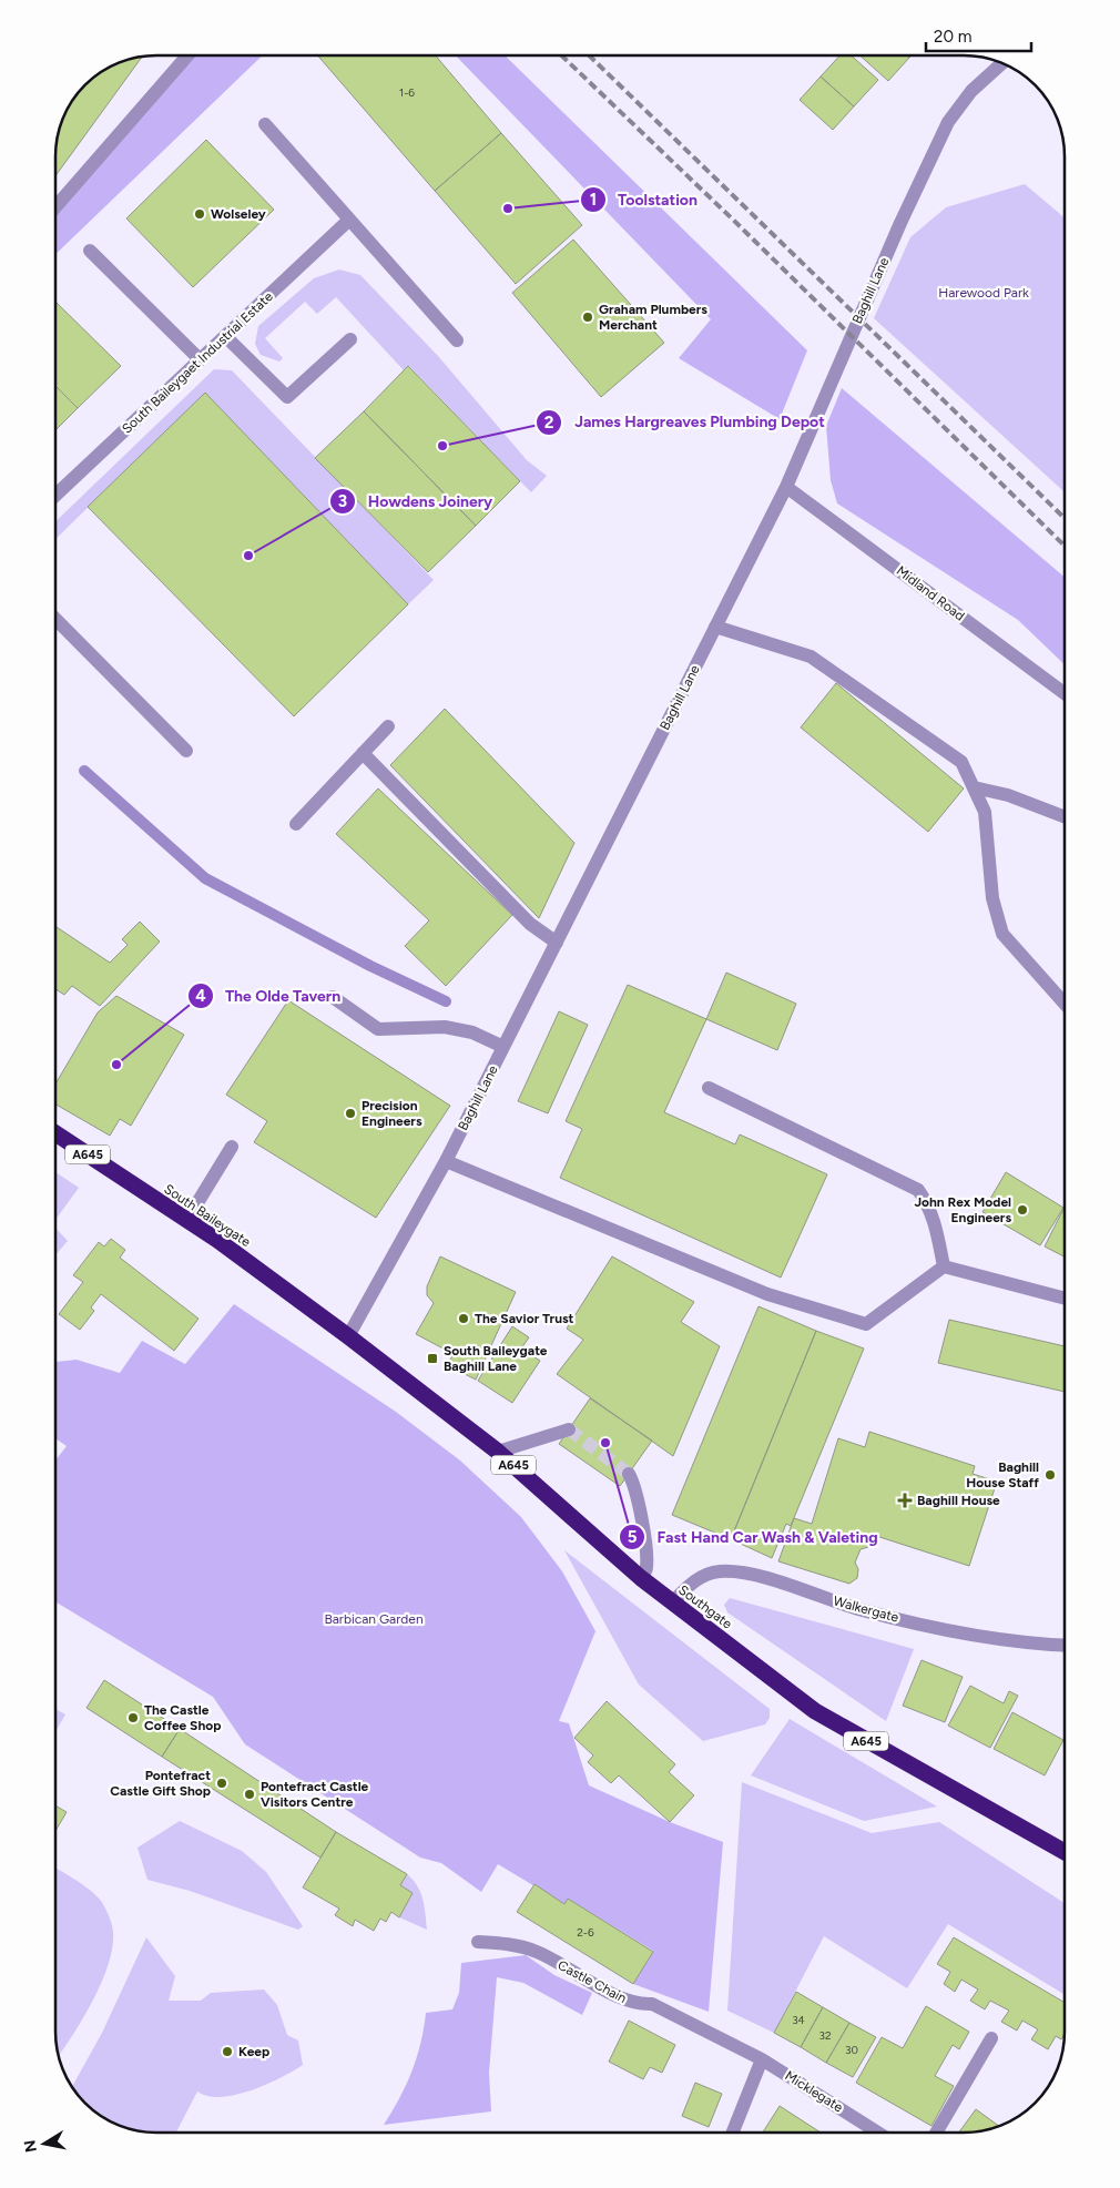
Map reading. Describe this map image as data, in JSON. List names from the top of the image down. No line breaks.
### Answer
{"streets":{"highway":["A645","South Baileygate","Southgate"],"street":["Baghill Lane","South Baileygaet Industrial Estate","Midland Road","Walkergate","Castle Chain","Micklegate"]},"crossings":[["Baghill Lane","Midland Road"],["Baghill Lane","South Baileygate"],["Baghill Lane","Southgate"],["South Baileygate","Southgate"],["Southgate","Walkergate"],["Castle Chain","Micklegate"]],"parks":["Harewood Park","Barbican Garden"],"places":{"other":["Toolstation","Wolseley","Graham Plumbers Merchant","James Hargreaves Plumbing Depot","Howdens Joinery","The Olde Tavern","Precision Engineers","John Rex Model Engineers","The Savior Trust","Fast Hand Car Wash & Valeting","Baghill House Staff","The Castle Coffee Shop","Pontefract Castle Gift Shop","Pontefract Castle Visitors Centre","Keep"],"transit":["South Baileygate Baghill Lane"],"health":["Baghill House"]},"house_numbers":["1-6","2-6","34","32","30"],"scale_bar":"20 m","north":"left"}
